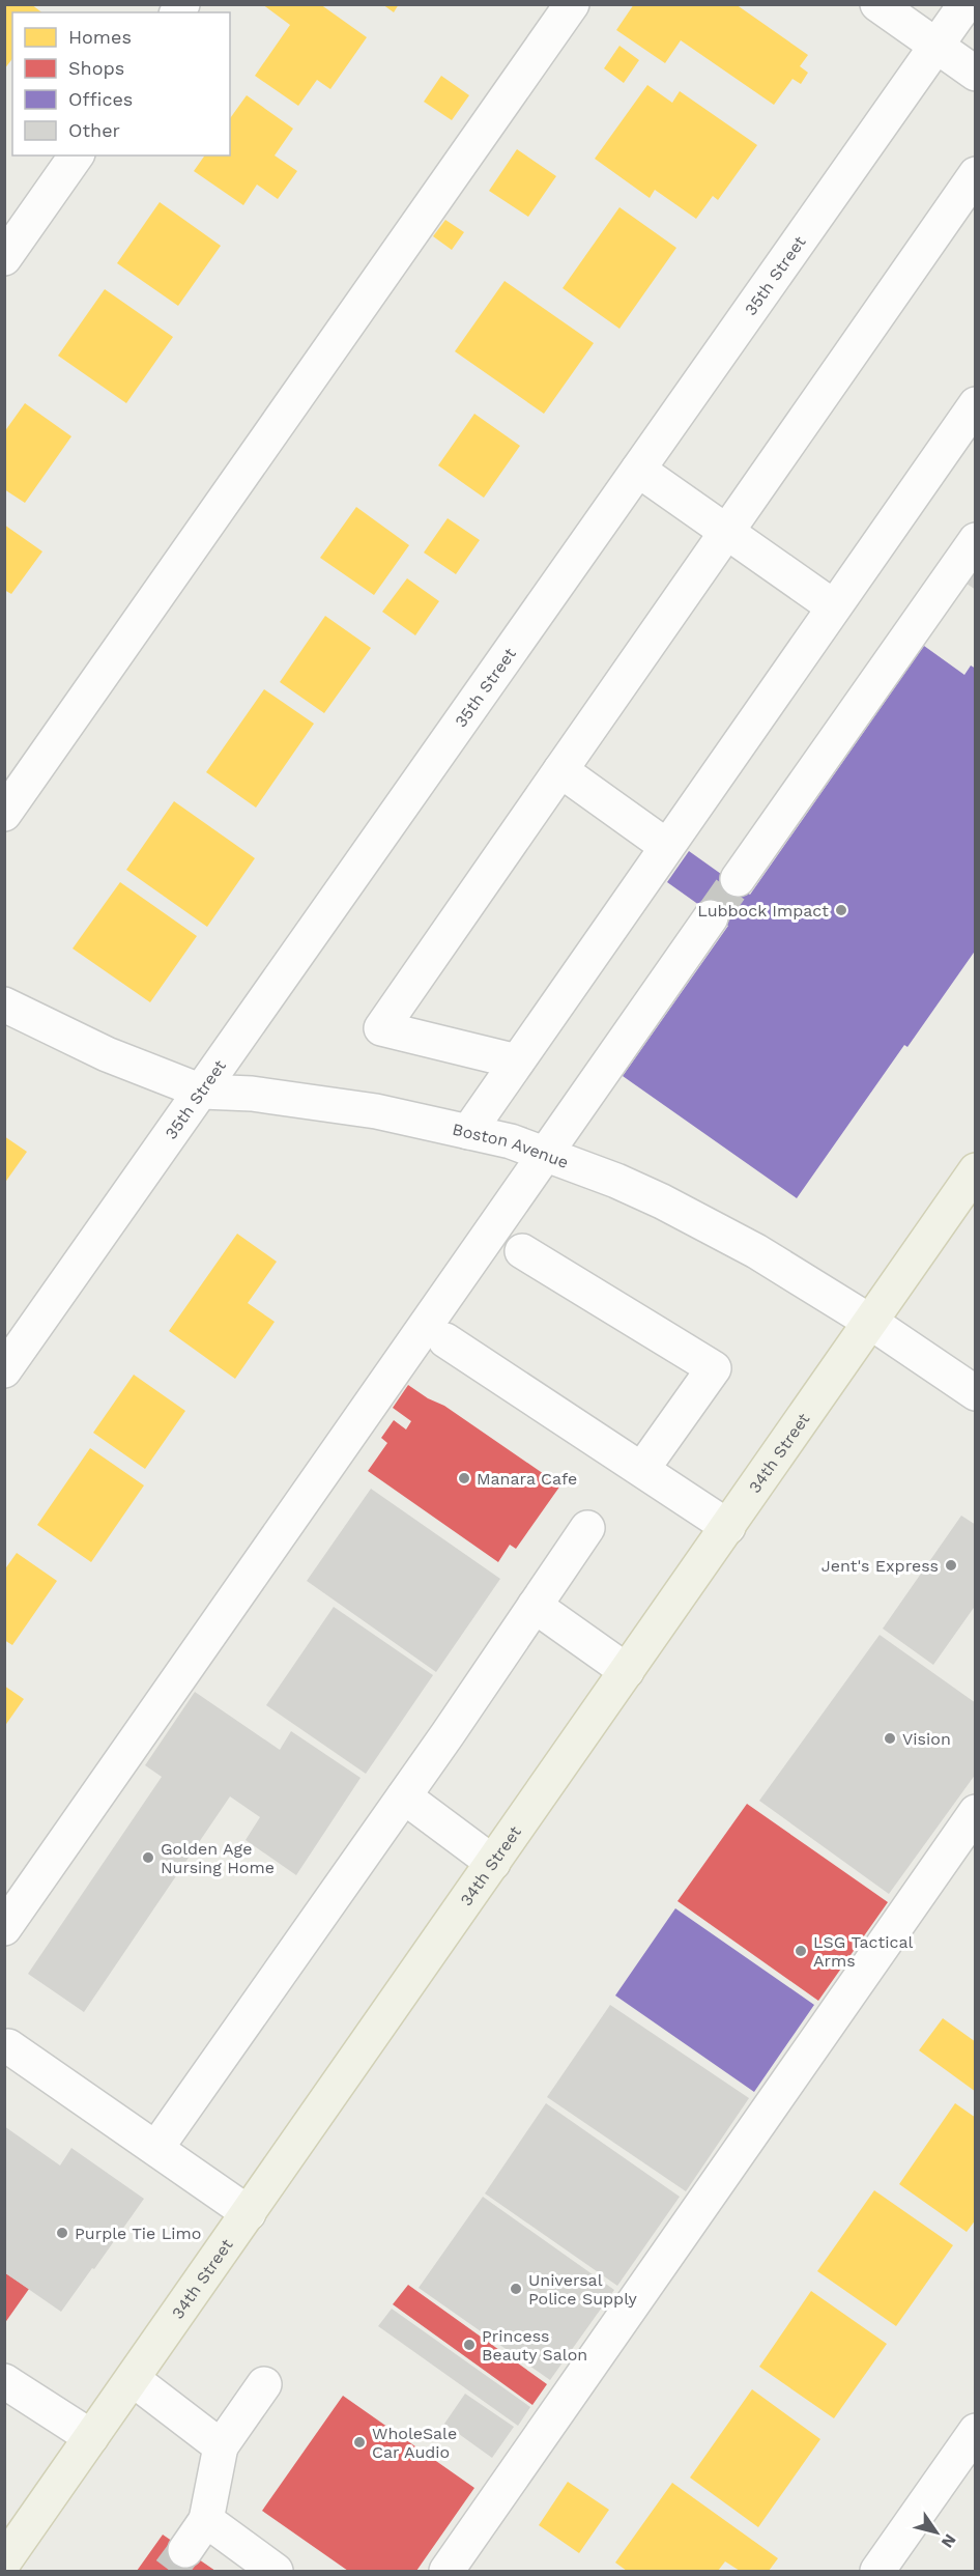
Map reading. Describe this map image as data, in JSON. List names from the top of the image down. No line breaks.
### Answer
{"streets":{"main road":["34th Street"],"street":["35th Street","Boston Avenue"]},"crossings":[["35th Street","Boston Avenue"],["Boston Avenue","34th Street"]],"places":["Lubbock Impact","Manara Cafe","Jent's Express","Vision","Golden Age Nursing Home","LSG Tactical Arms","Purple Tie Limo","Universal Police Supply","Princess Beauty Salon","WholeSale Car Audio"],"legend":["Homes","Shops","Offices","Other"],"north":"bottom right"}
